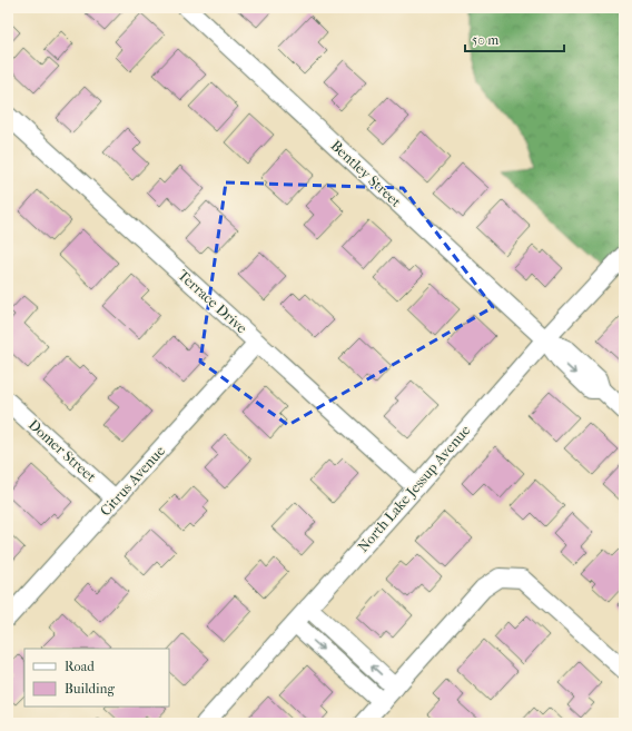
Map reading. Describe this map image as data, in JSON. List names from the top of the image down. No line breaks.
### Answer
{"streets":{"street":["Bentley Street","Terrace Drive","Domer Street","Citrus Avenue","North Lake Jessup Avenue"]},"crossings":[["Bentley Street","North Lake Jessup Avenue"],["Terrace Drive","Citrus Avenue"],["Terrace Drive","North Lake Jessup Avenue"],["Domer Street","Citrus Avenue"]],"legend":["Road","Building"],"scale_bar":"50 m"}
